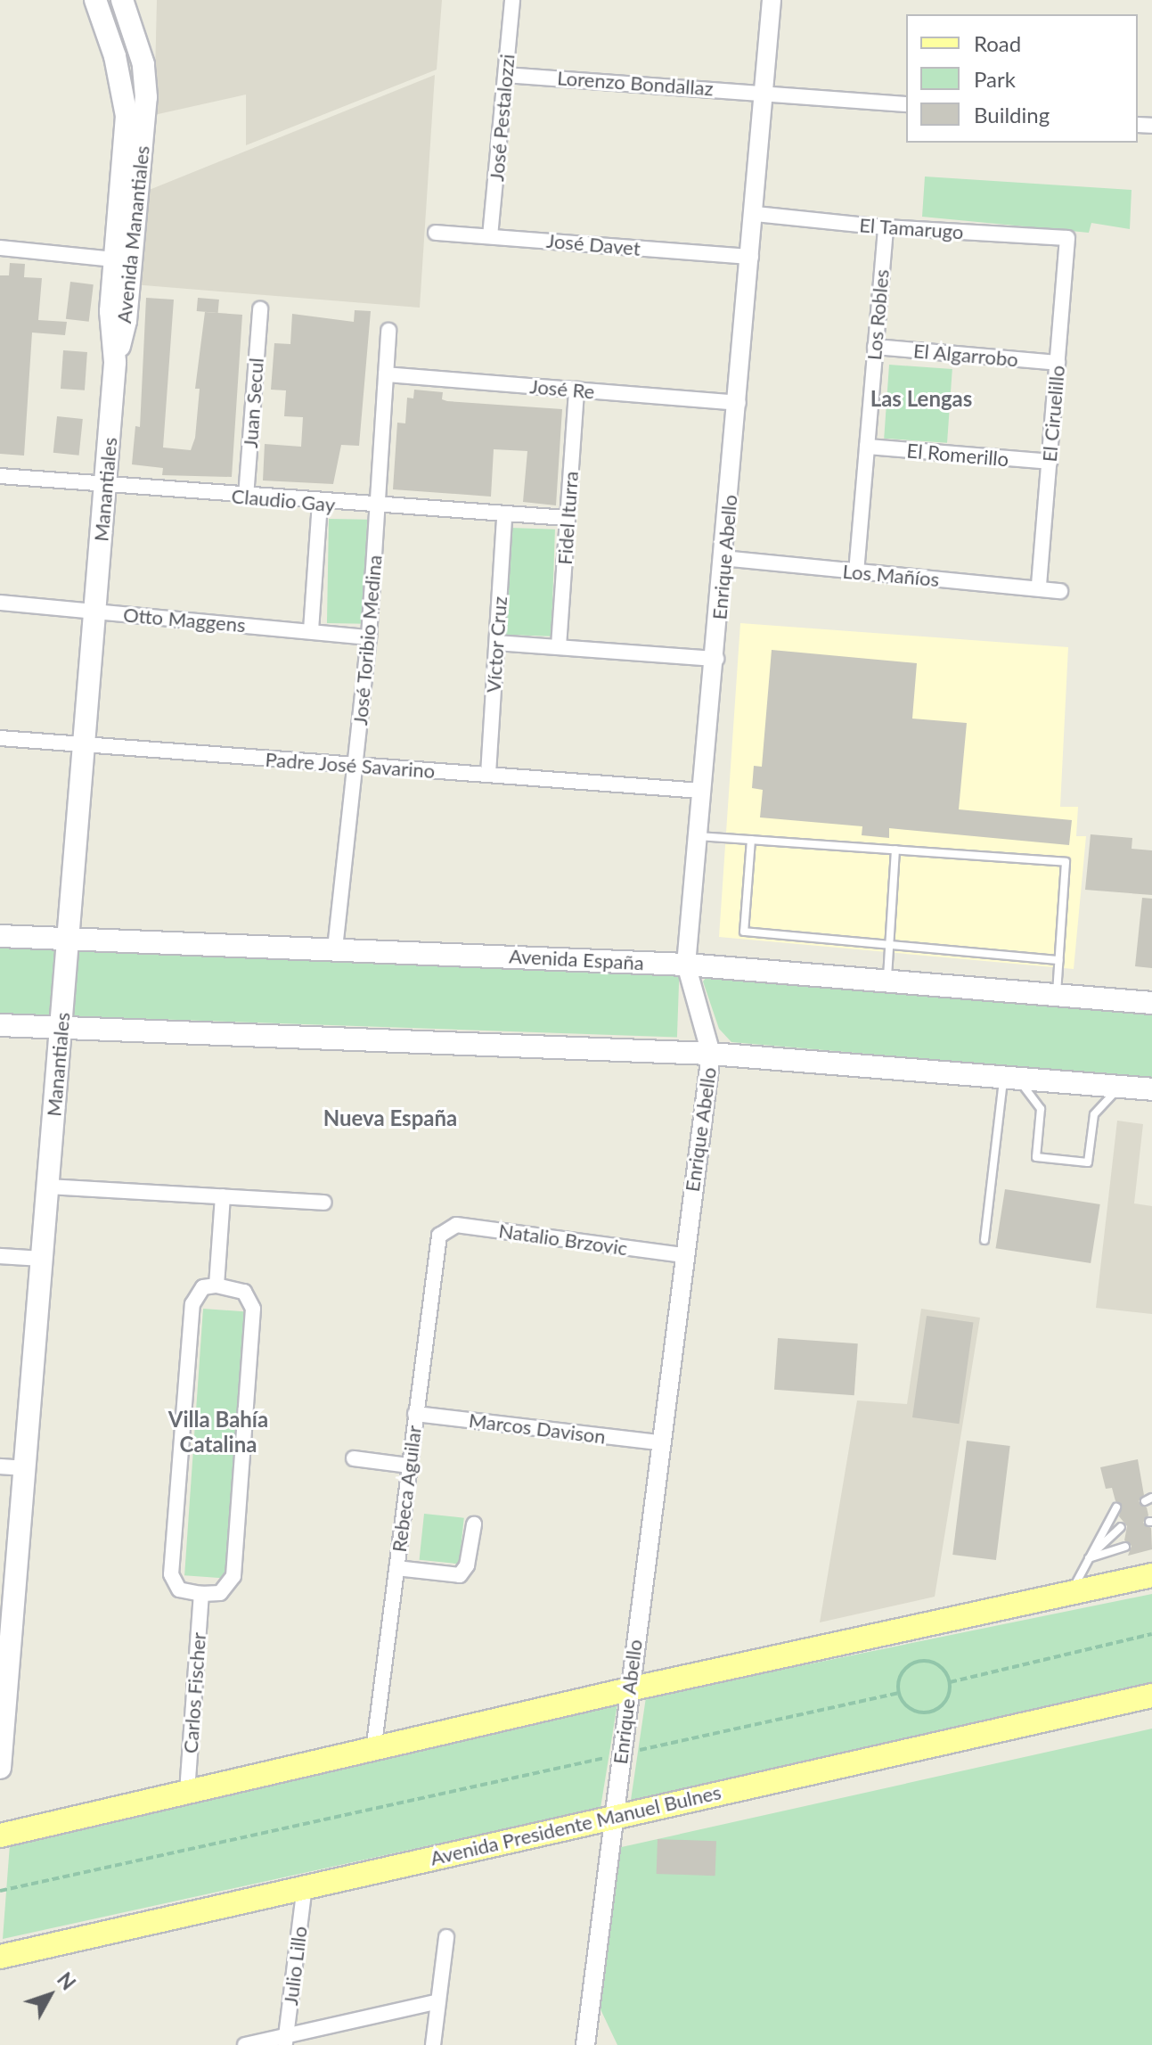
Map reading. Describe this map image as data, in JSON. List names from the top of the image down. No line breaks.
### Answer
{"streets":{"main road":["Avenida Manantiales","Manantiales","Avenida España","Avenida Presidente Manuel Bulnes"],"street":["Lorenzo Bondallaz","José Pestalozzi","El Tamarugo","José Davet","Los Robles","El Algarrobo","José Re","Juan Secul","El Ciruelillo","El Romerillo","Claudio Gay","Fidel Iturra","Enrique Abello","Los Mañíos","Otto Maggens","José Toribio Medina","Víctor Cruz","Padre José Savarino","Natalio Brzovic","Marcos Davison","Rebeca Aguilar","Carlos Fischer","Julio Lillo"]},"crossings":[["Lorenzo Bondallaz","José Pestalozzi"],["Lorenzo Bondallaz","Enrique Abello"],["José Pestalozzi","José Davet"],["El Tamarugo","Los Robles"],["El Tamarugo","El Ciruelillo"],["El Tamarugo","Enrique Abello"],["Avenida Manantiales","Manantiales"],["José Davet","Enrique Abello"],["Los Robles","El Algarrobo"],["Los Robles","El Romerillo"],["Los Robles","Los Mañíos"],["El Algarrobo","El Ciruelillo"],["José Re","Fidel Iturra"],["José Re","Enrique Abello"],["José Re","José Toribio Medina"],["Juan Secul","Claudio Gay"],["El Ciruelillo","El Romerillo"],["El Ciruelillo","Los Mañíos"],["Manantiales","Claudio Gay"],["Manantiales","Otto Maggens"],["Manantiales","Padre José Savarino"],["Manantiales","Avenida España"],["Claudio Gay","Fidel Iturra"],["Claudio Gay","José Toribio Medina"],["Claudio Gay","Víctor Cruz"],["Enrique Abello","Los Mañíos"],["Enrique Abello","Padre José Savarino"],["Enrique Abello","Avenida España"],["Enrique Abello","Natalio Brzovic"],["Enrique Abello","Marcos Davison"],["Enrique Abello","Avenida Presidente Manuel Bulnes"],["Otto Maggens","José Toribio Medina"],["José Toribio Medina","Padre José Savarino"],["José Toribio Medina","Avenida España"],["Víctor Cruz","Padre José Savarino"],["Natalio Brzovic","Rebeca Aguilar"],["Marcos Davison","Rebeca Aguilar"],["Avenida Presidente Manuel Bulnes","Julio Lillo"]],"districts":["Las Lengas","Nueva España","Villa Bahía Catalina"],"legend":["Road","Park","Building"],"north":"top right"}
